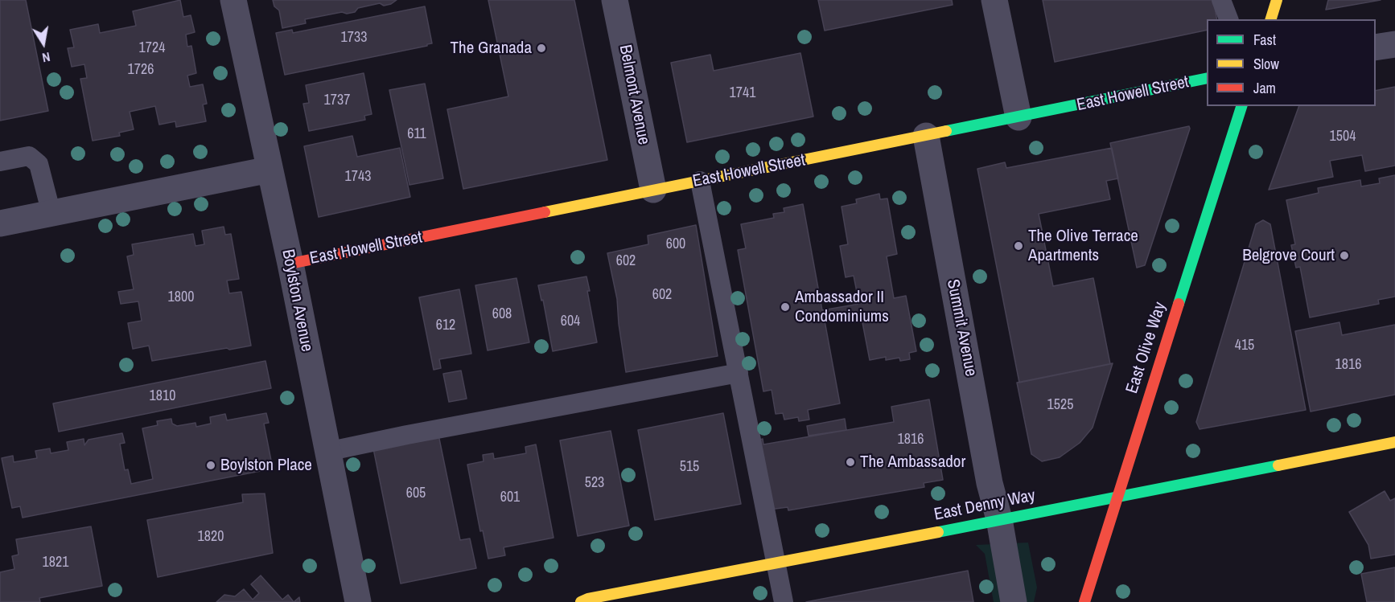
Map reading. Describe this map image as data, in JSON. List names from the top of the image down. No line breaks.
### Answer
{"streets":{"street":["East Howell Street","Belmont Avenue","Boylston Avenue","Summit Avenue","East Olive Way","East Denny Way"]},"crossings":[["East Howell Street","Belmont Avenue"],["East Howell Street","Boylston Avenue"],["East Howell Street","Summit Avenue"],["Summit Avenue","East Denny Way"],["East Olive Way","East Denny Way"]],"places":["The Granada","The Olive Terrace Apartments","Belgrove Court","Ambassador II Condominiums","The Ambassador","Boylston Place"],"house_numbers":["1733","1724","1726","1741","1737","611","1504","1743","600","602","602","1800","608","604","612","415","1816","1810","1525","1816","515","523","605","601","1820","1821"],"legend":["Fast","Slow","Jam"],"north":"bottom"}
